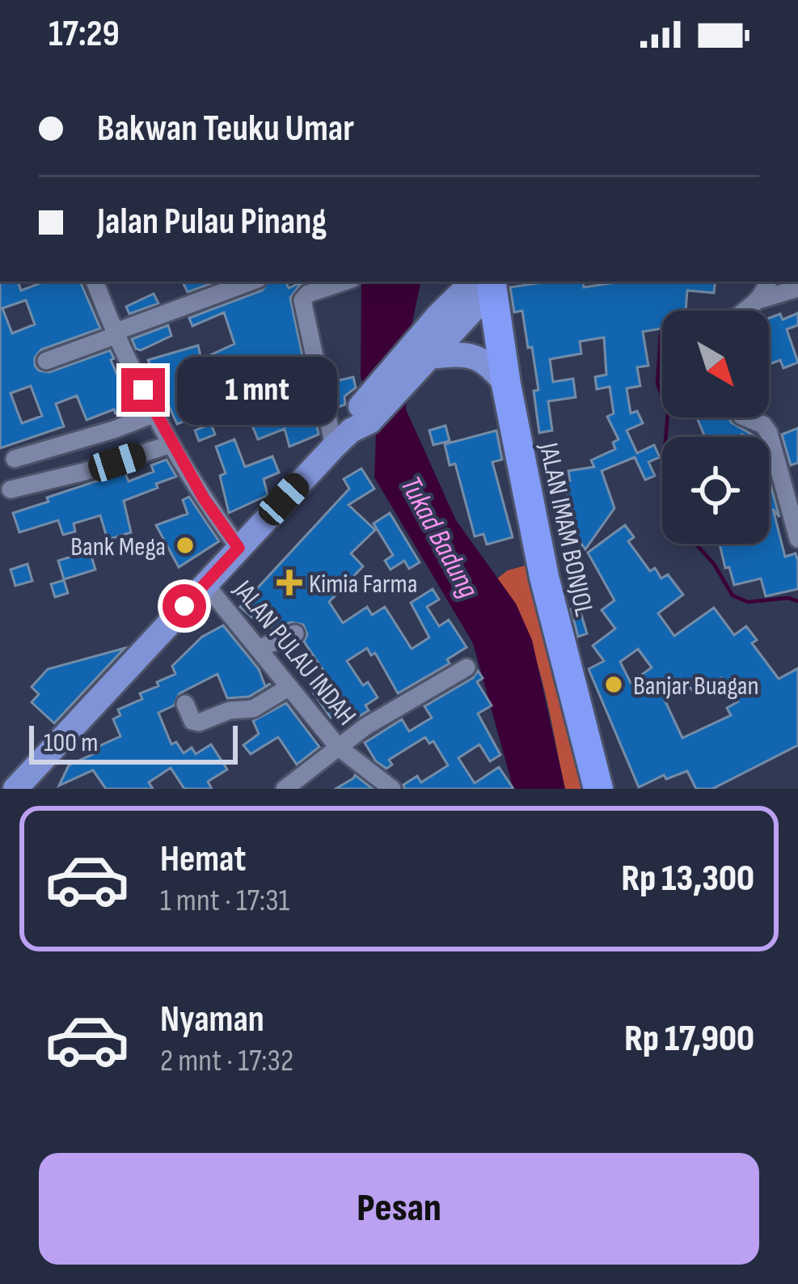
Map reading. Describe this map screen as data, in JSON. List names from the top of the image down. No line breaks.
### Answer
{"streets":{"highway":["JALAN IMAM BONJOL"],"street":["JALAN PULAU INDAH"]},"water":["Tukad Badung"],"places":{"other":["Bank Mega","Banjar Buagan"],"health":["Kimia Farma"]},"scale_bar":"100 m","north":"bottom right","page":{"status":"17:29","banner":["Bakwan Teuku Umar","Jalan Pulau Pinang"],"bubble":"1 mnt","scale":"100 m","list":[{"name":"Hemat","note":"1 mnt · 17:31","value":"Rp 13,300"},{"name":"Nyaman","note":"2 mnt · 17:32","value":"Rp 17,900"}],"buttons":"Pesan"}}
